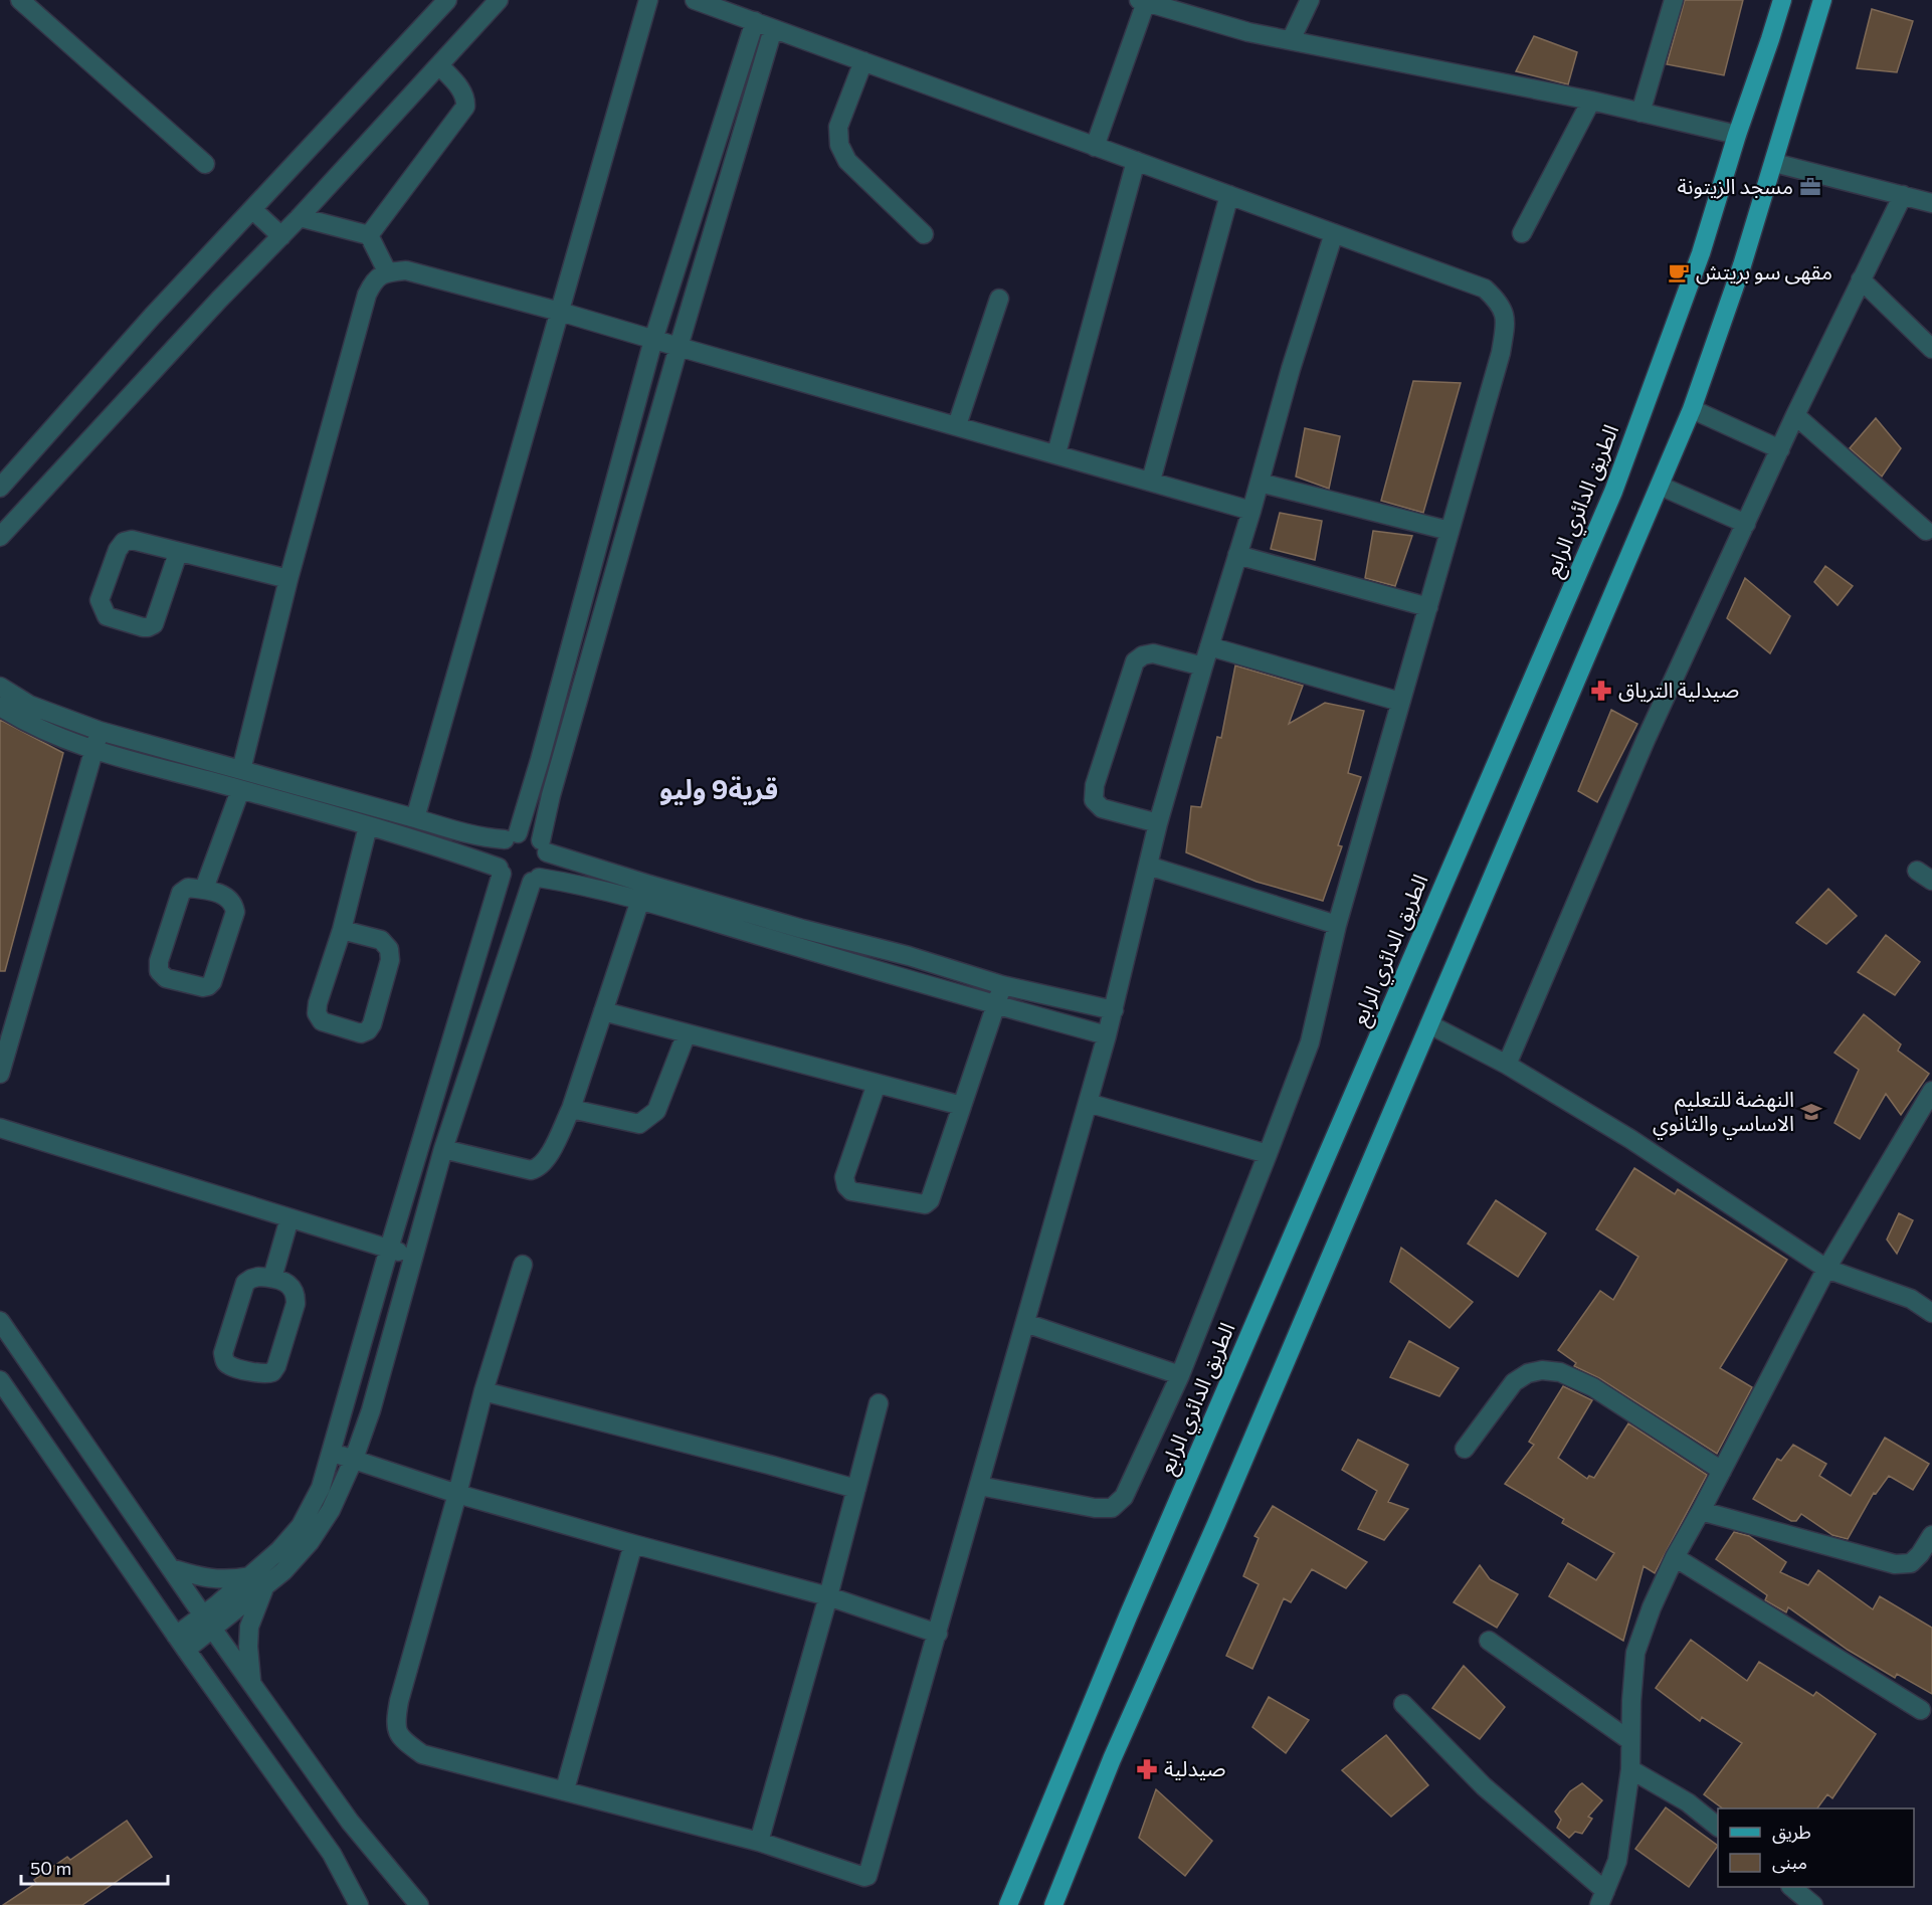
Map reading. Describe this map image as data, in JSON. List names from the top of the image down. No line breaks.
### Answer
{"streets":{"main road":["الطريق الدائري الرابع"]},"districts":["قرية9 وليو"],"places":{"office":["مسجد الزيتونة"],"cafe":["مقهى سو بريتش"],"pharmacy":["صيدلية الترياق","صيدلية"],"school or university":["النهضة للتعليم الاساسي والثانوي"]},"legend":["طريق","مبنى"],"scale_bar":"50 m"}
